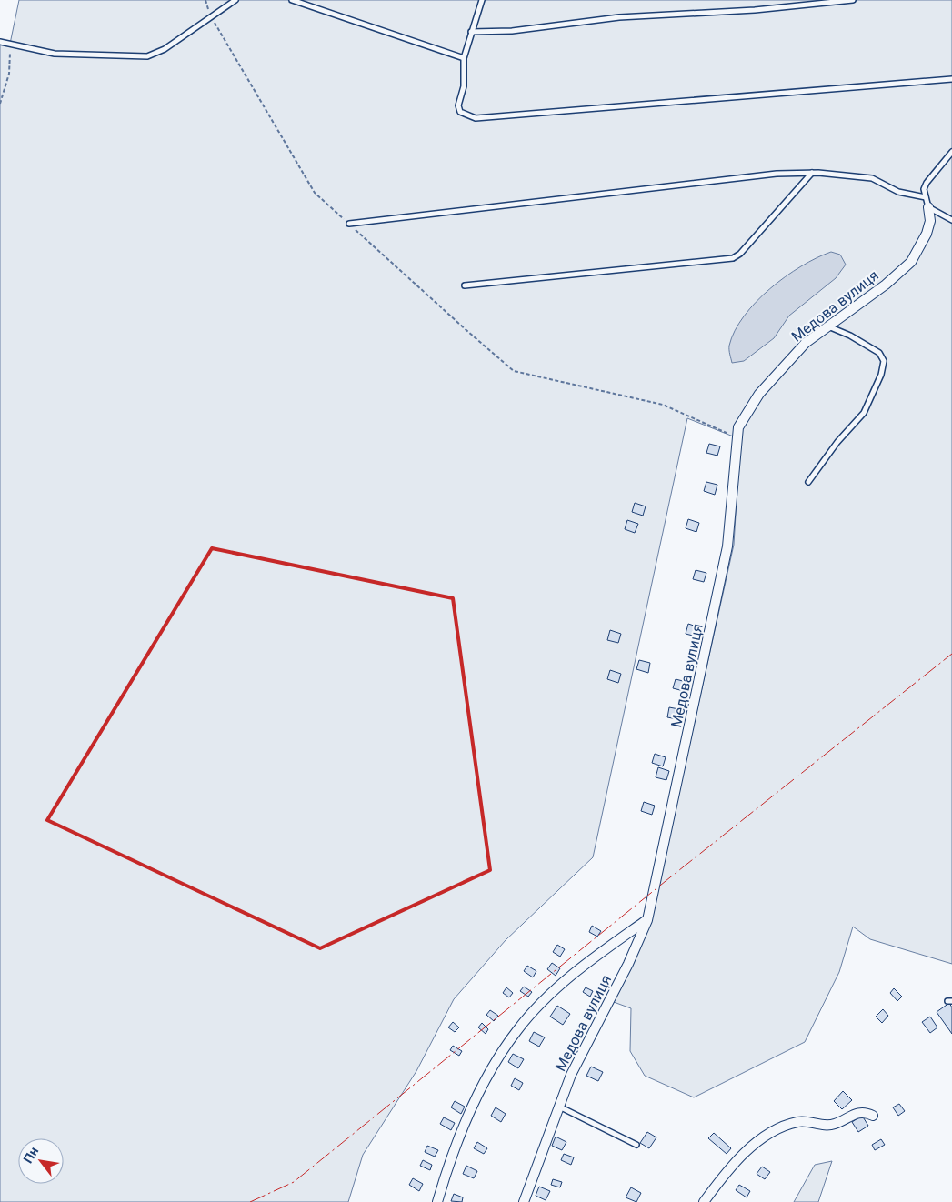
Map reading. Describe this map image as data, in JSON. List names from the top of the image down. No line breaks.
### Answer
{"streets":{"street":["Медова вулиця"]},"north":"top left"}
